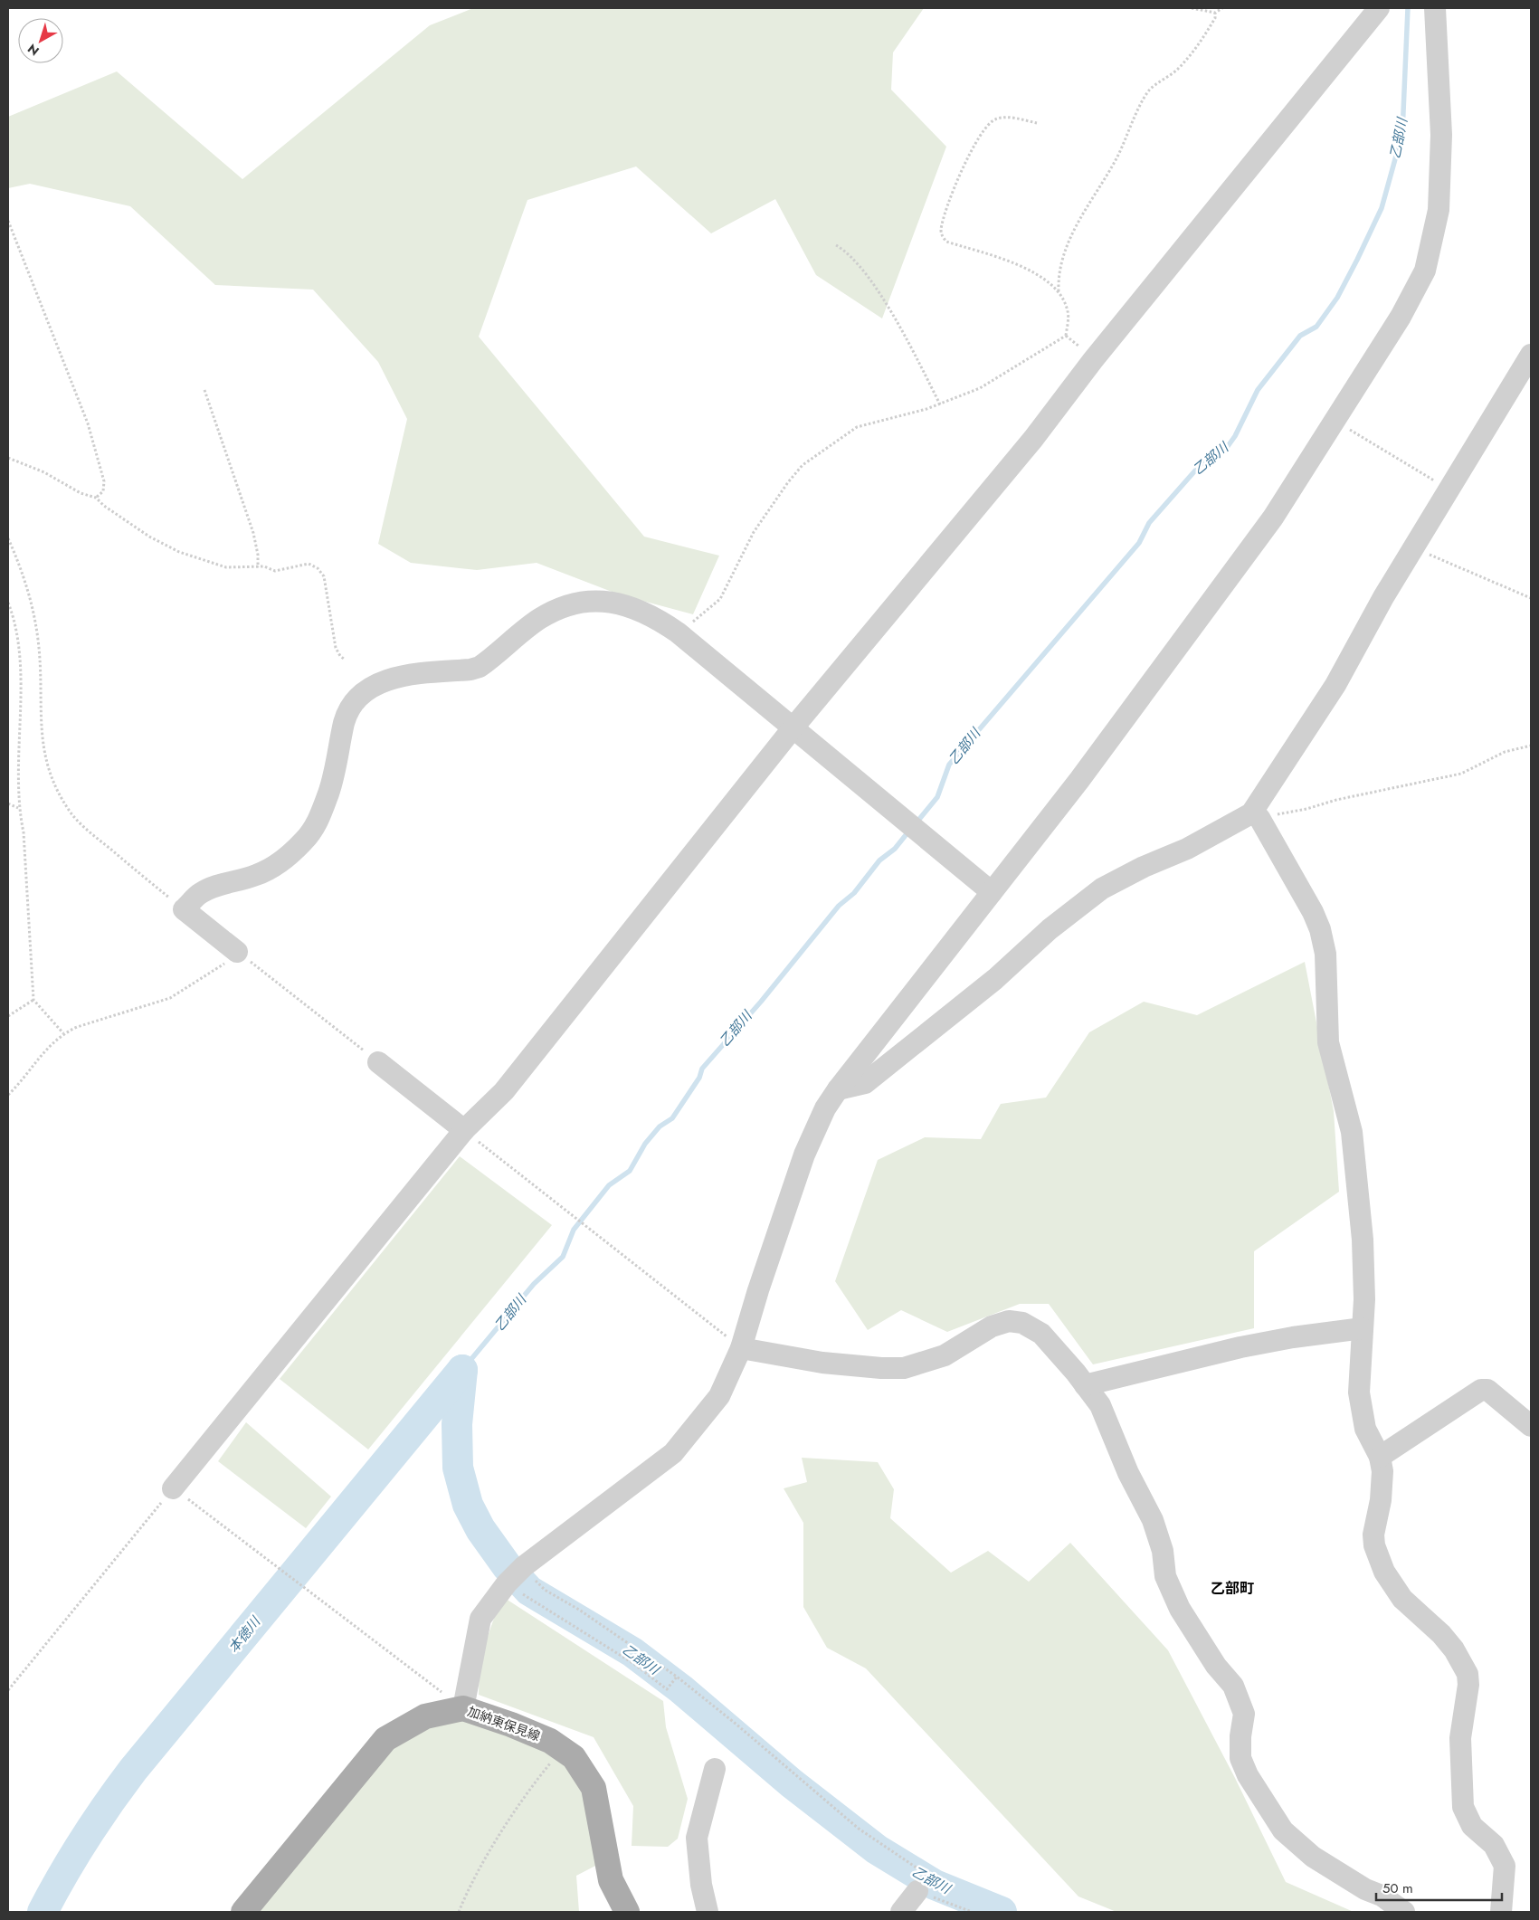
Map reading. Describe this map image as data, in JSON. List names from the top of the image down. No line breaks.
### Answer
{"streets":{"main road":["加納東保見線"]},"districts":["乙部町"],"water":["乙部川","本徳川"],"scale_bar":"50 m","north":"bottom left"}
